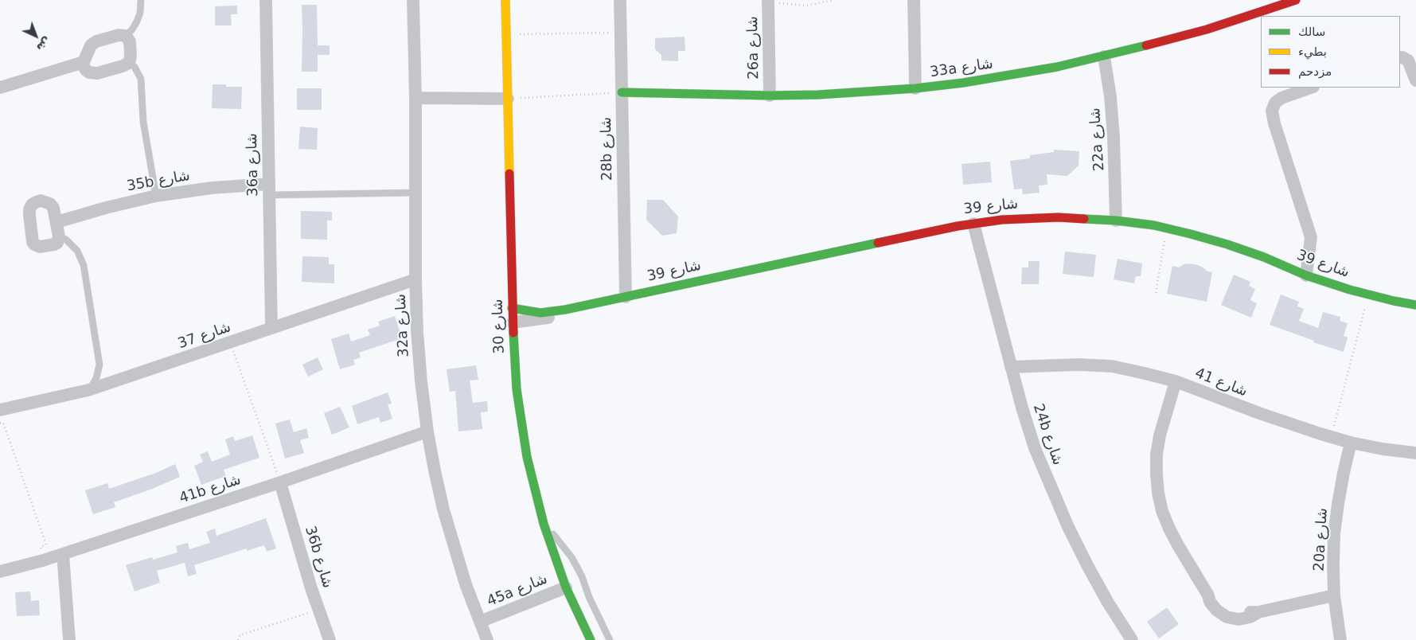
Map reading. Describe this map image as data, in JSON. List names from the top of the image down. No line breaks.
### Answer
{"streets":{"street":["26a شارع","33a شارع","22a شارع","28b شارع","36a شارع","35b شارع","شارع 39","32a شارع","شارع 30","شارع 37","شارع 41","24b شارع","41b شارع","20a شارع","36b شارع","45a شارع"]},"crossings":[["26a شارع","33a شارع"],["33a شارع","22a شارع"],["33a شارع","28b شارع"],["22a شارع","شارع 39"],["28b شارع","شارع 39"],["36a شارع","35b شارع"],["36a شارع","شارع 37"],["شارع 39","شارع 30"],["شارع 39","24b شارع"],["32a شارع","شارع 37"],["32a شارع","41b شارع"],["32a شارع","45a شارع"],["شارع 30","45a شارع"],["شارع 41","24b شارع"],["شارع 41","20a شارع"],["41b شارع","36b شارع"]],"legend":["سالك","بطيء","مزدحم"],"north":"bottom right"}
